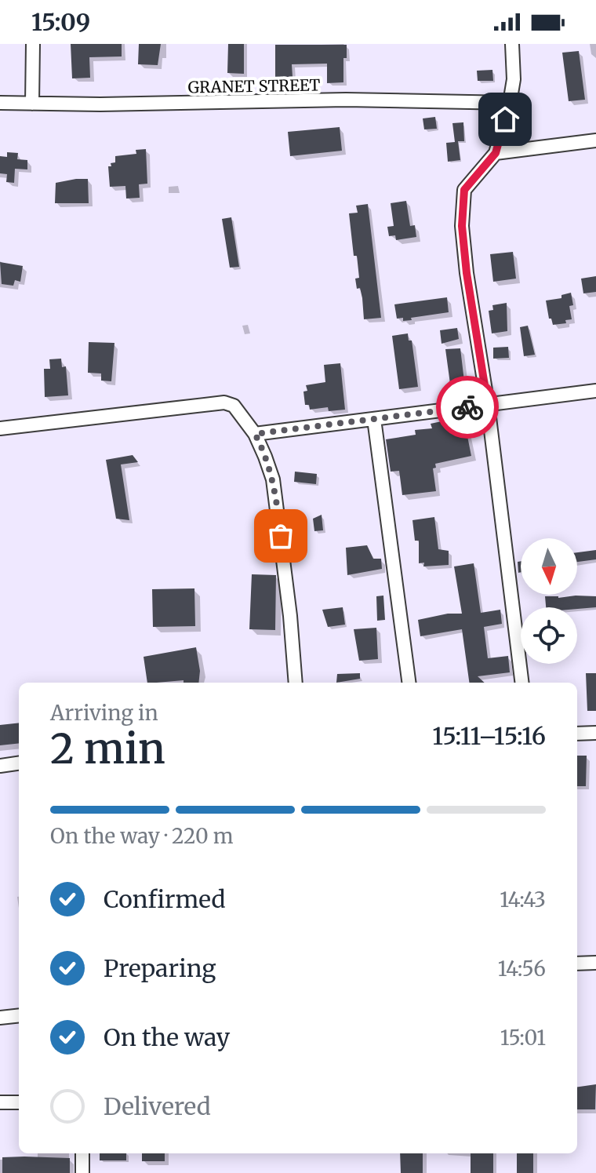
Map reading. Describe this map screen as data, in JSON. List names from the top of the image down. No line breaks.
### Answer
{"streets":{"street":["GRANET STREET"]},"north":"bottom","page":{"status":"15:09","heading":["2 min","Arriving in","15:11–15:16"],"bar":"On the way · 220 m","list":[["Confirmed","14:43"],["Preparing","14:56"],["On the way","15:01"],"Delivered"]}}
